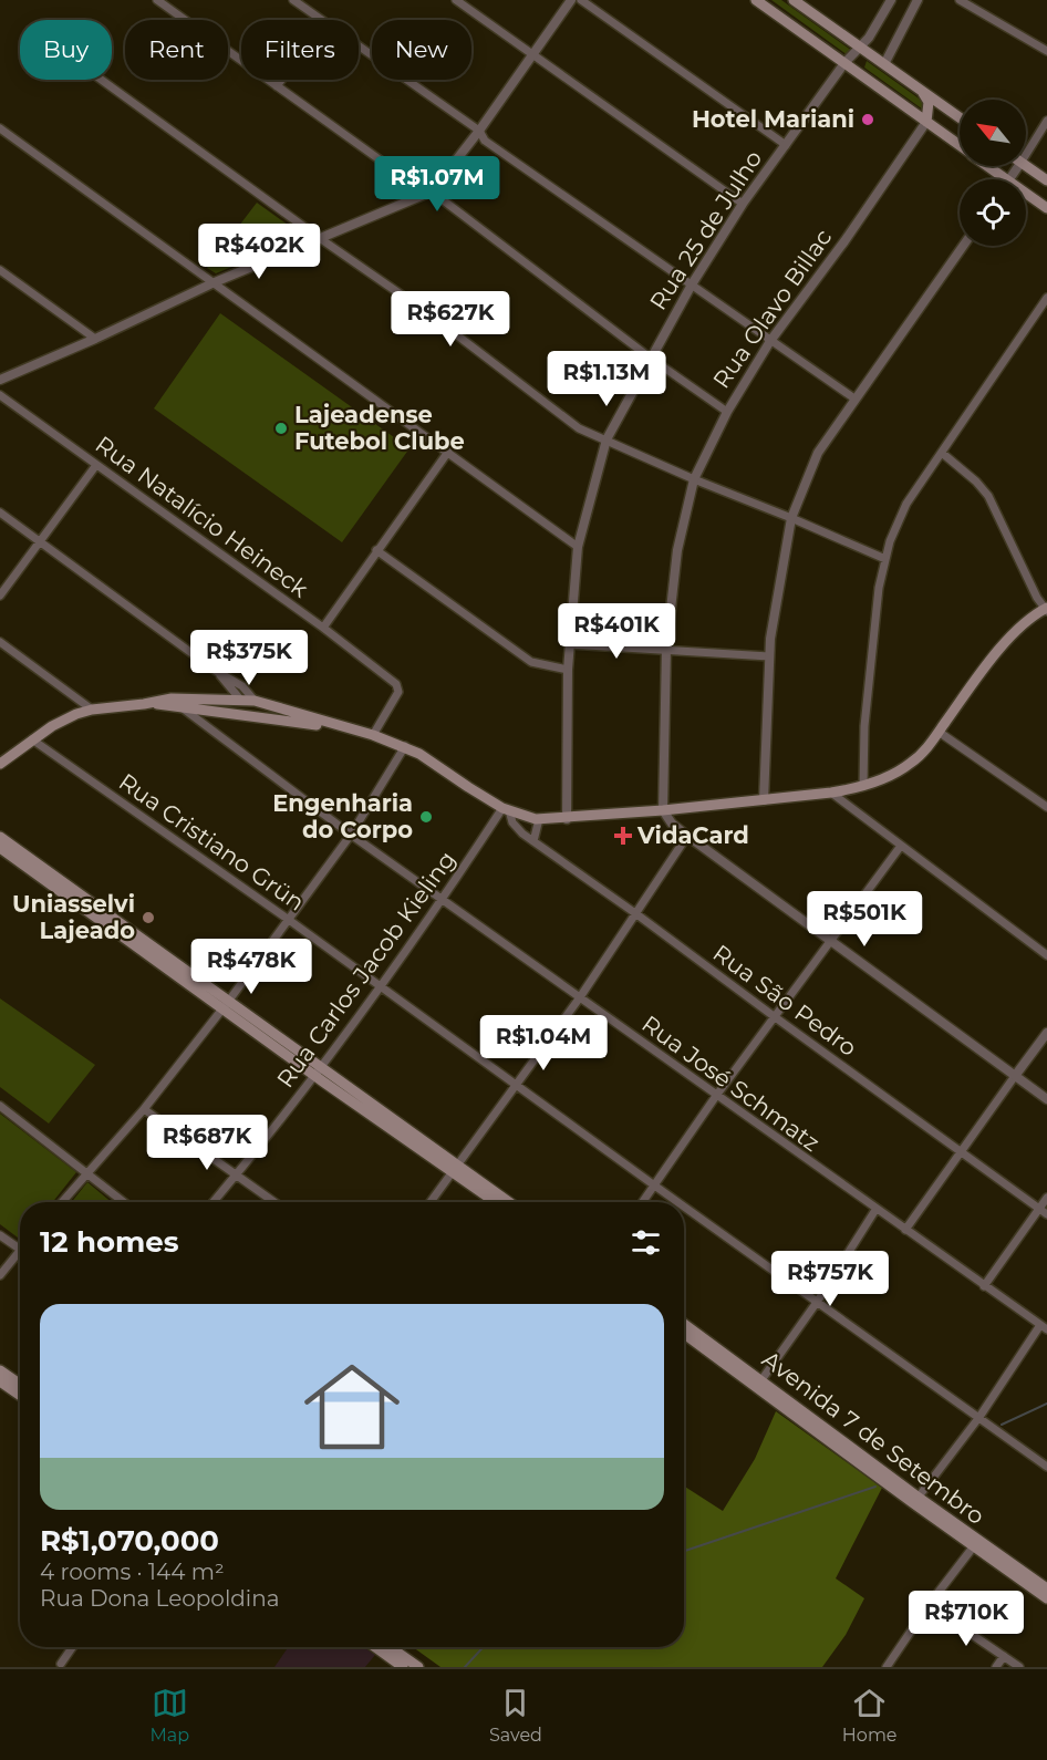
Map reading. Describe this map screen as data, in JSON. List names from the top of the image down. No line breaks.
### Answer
{"streets":{"main road":["Avenida 7 de Setembro"],"street":["Rua 25 de Julho","Rua Olavo Billac","Rua Natalício Heineck","Rua Cristiano Grün","Rua Carlos Jacob Kieling","Rua São Pedro","Rua José Schmatz"]},"crossings":[["Rua Cristiano Grün","Rua Carlos Jacob Kieling"],["Rua Carlos Jacob Kieling","Rua São Pedro"],["Rua Carlos Jacob Kieling","Rua José Schmatz"]],"places":{"other":["Hotel Mariani","Lajeadense Futebol Clube","Engenharia do Corpo","Uniasselvi Lajeado"],"health":["VidaCard"]},"north":"top left","page":{"chip":["Buy","Rent","Filters","New"],"price":["R$1.07M","R$402K","R$627K","R$1.13M","R$401K","R$375K","R$501K","R$478K","R$1.04M","R$687K","R$757K","R$710K"],"heading":"12 homes","list":[{"name":"R$1,070,000","note":"4 rooms · 144 m² · Rua Dona Leopoldina"}],"tabs":["Map","Saved","Home"]}}
